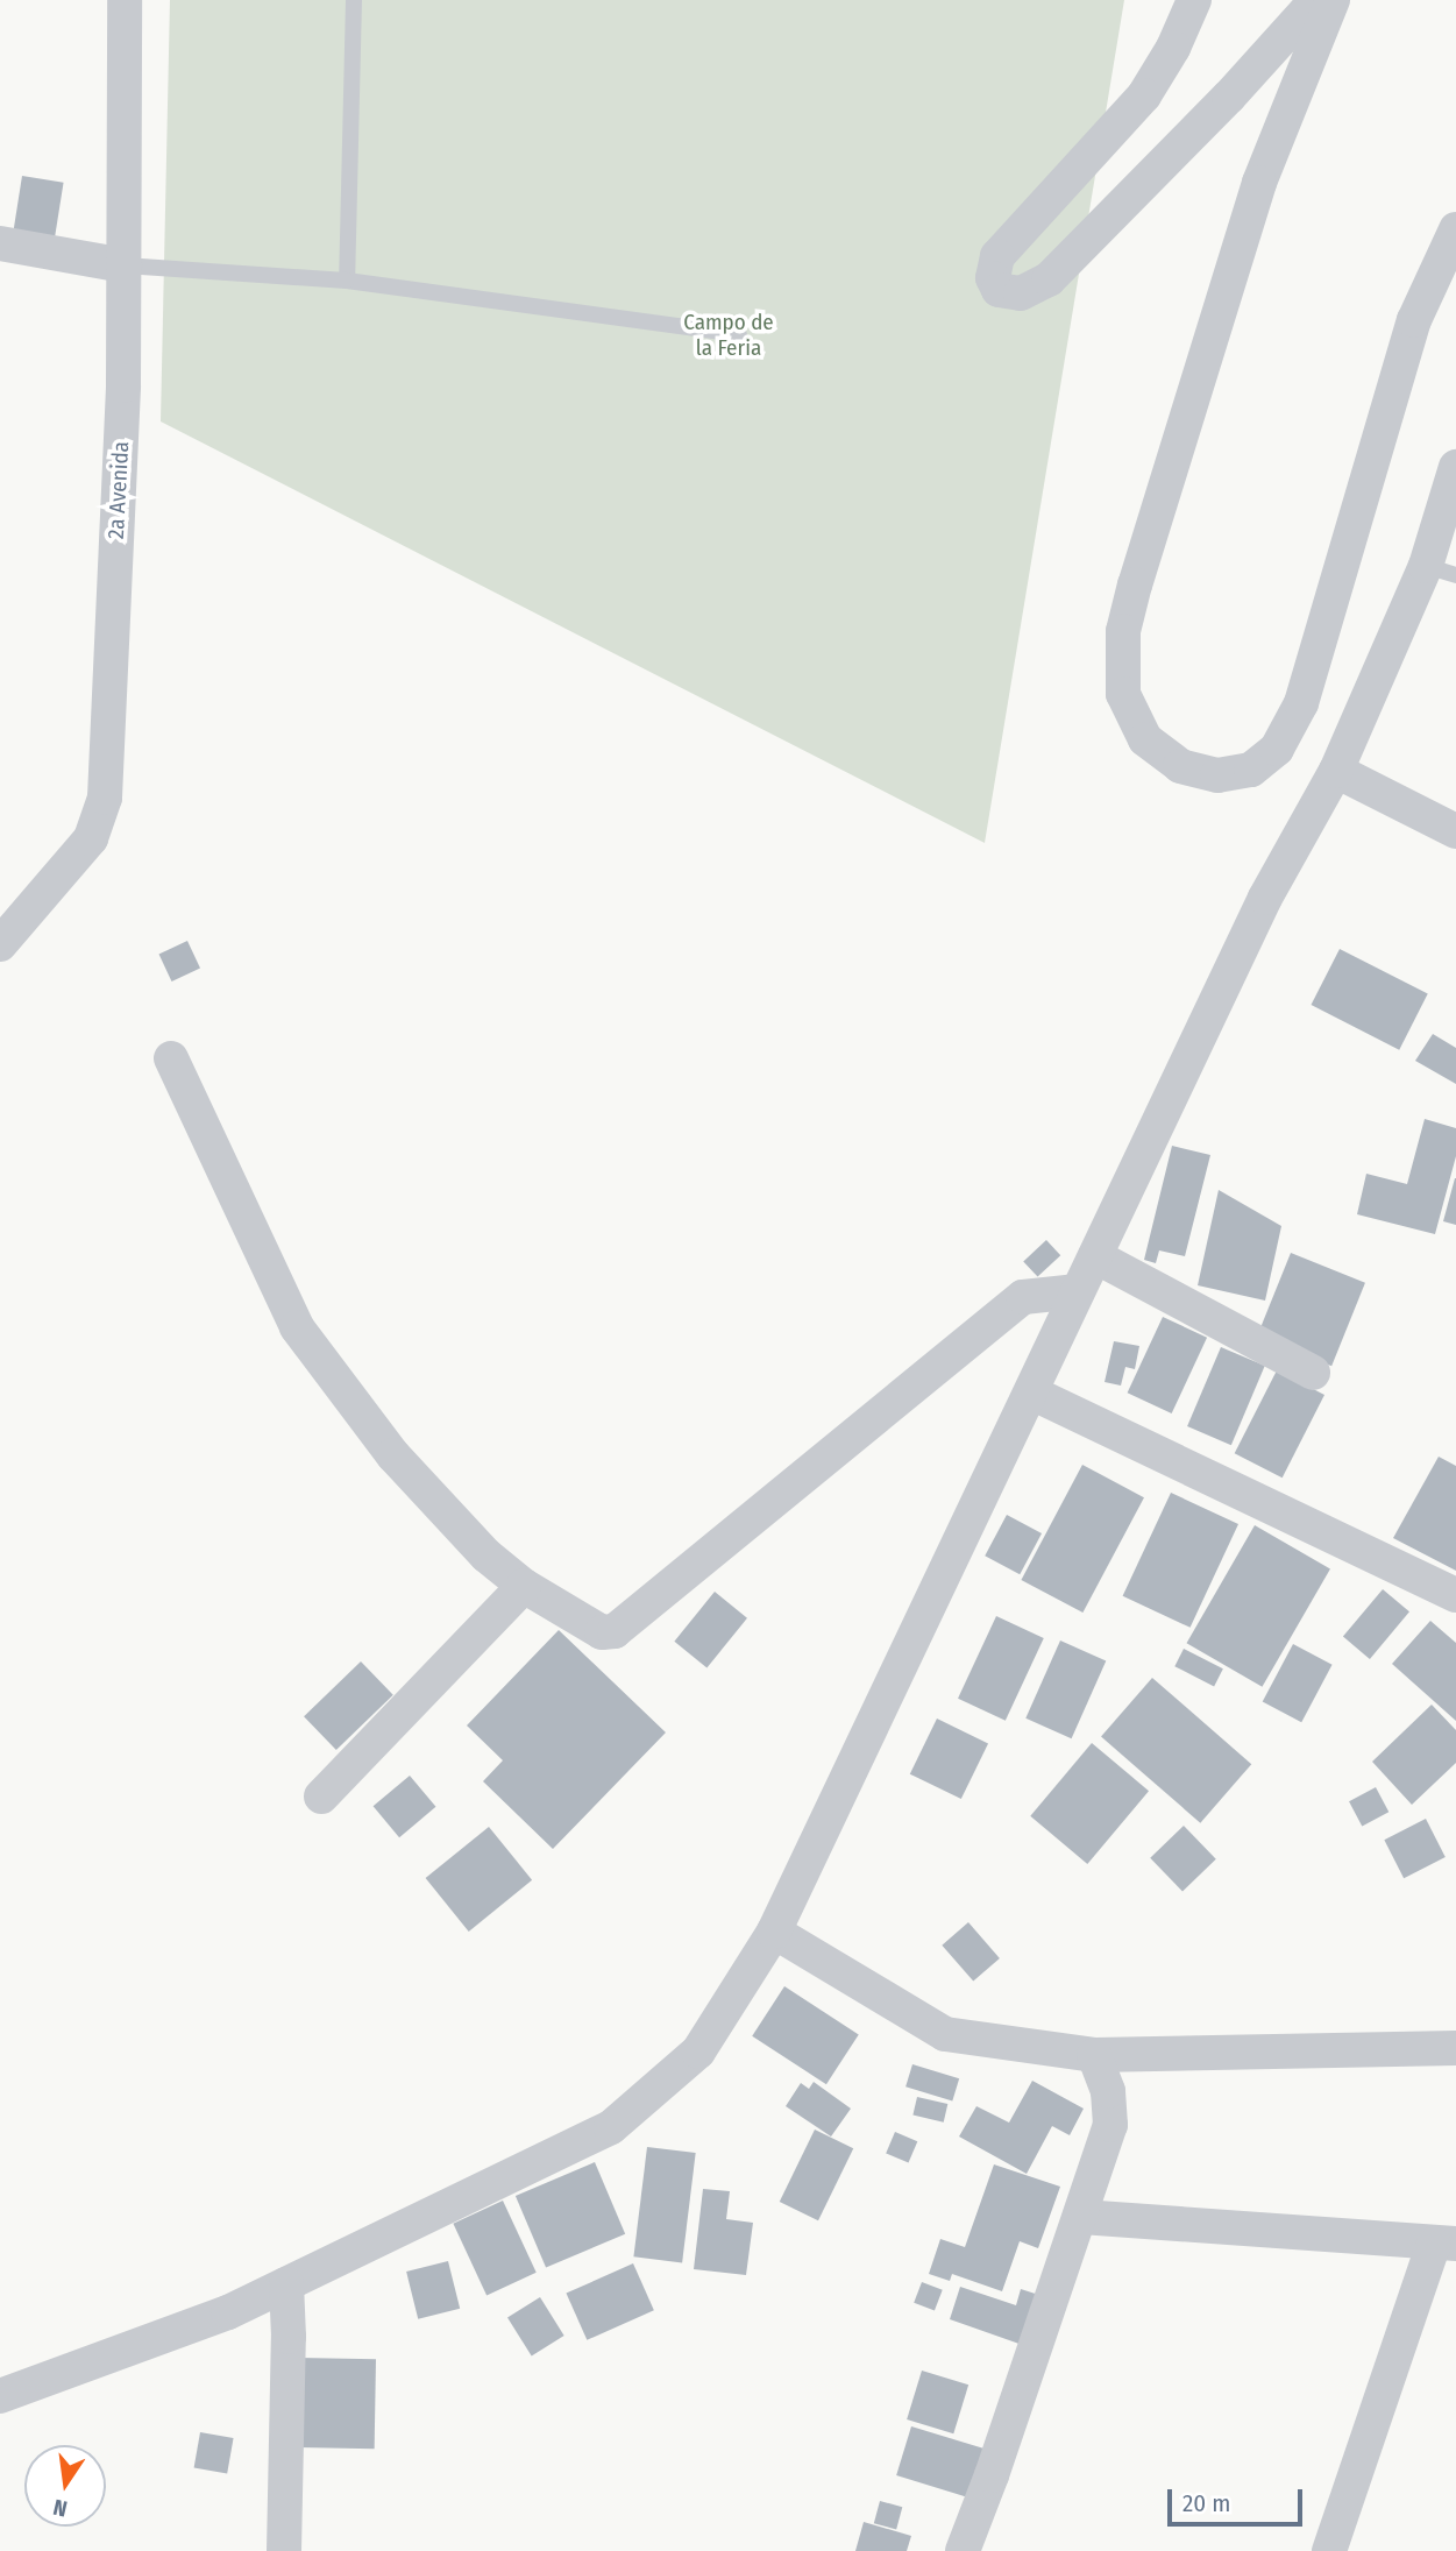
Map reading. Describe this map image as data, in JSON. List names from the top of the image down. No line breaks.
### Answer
{"streets":{"street":["2a Avenida"]},"parks":["Campo de la Feria"],"scale_bar":"20 m","north":"bottom"}
